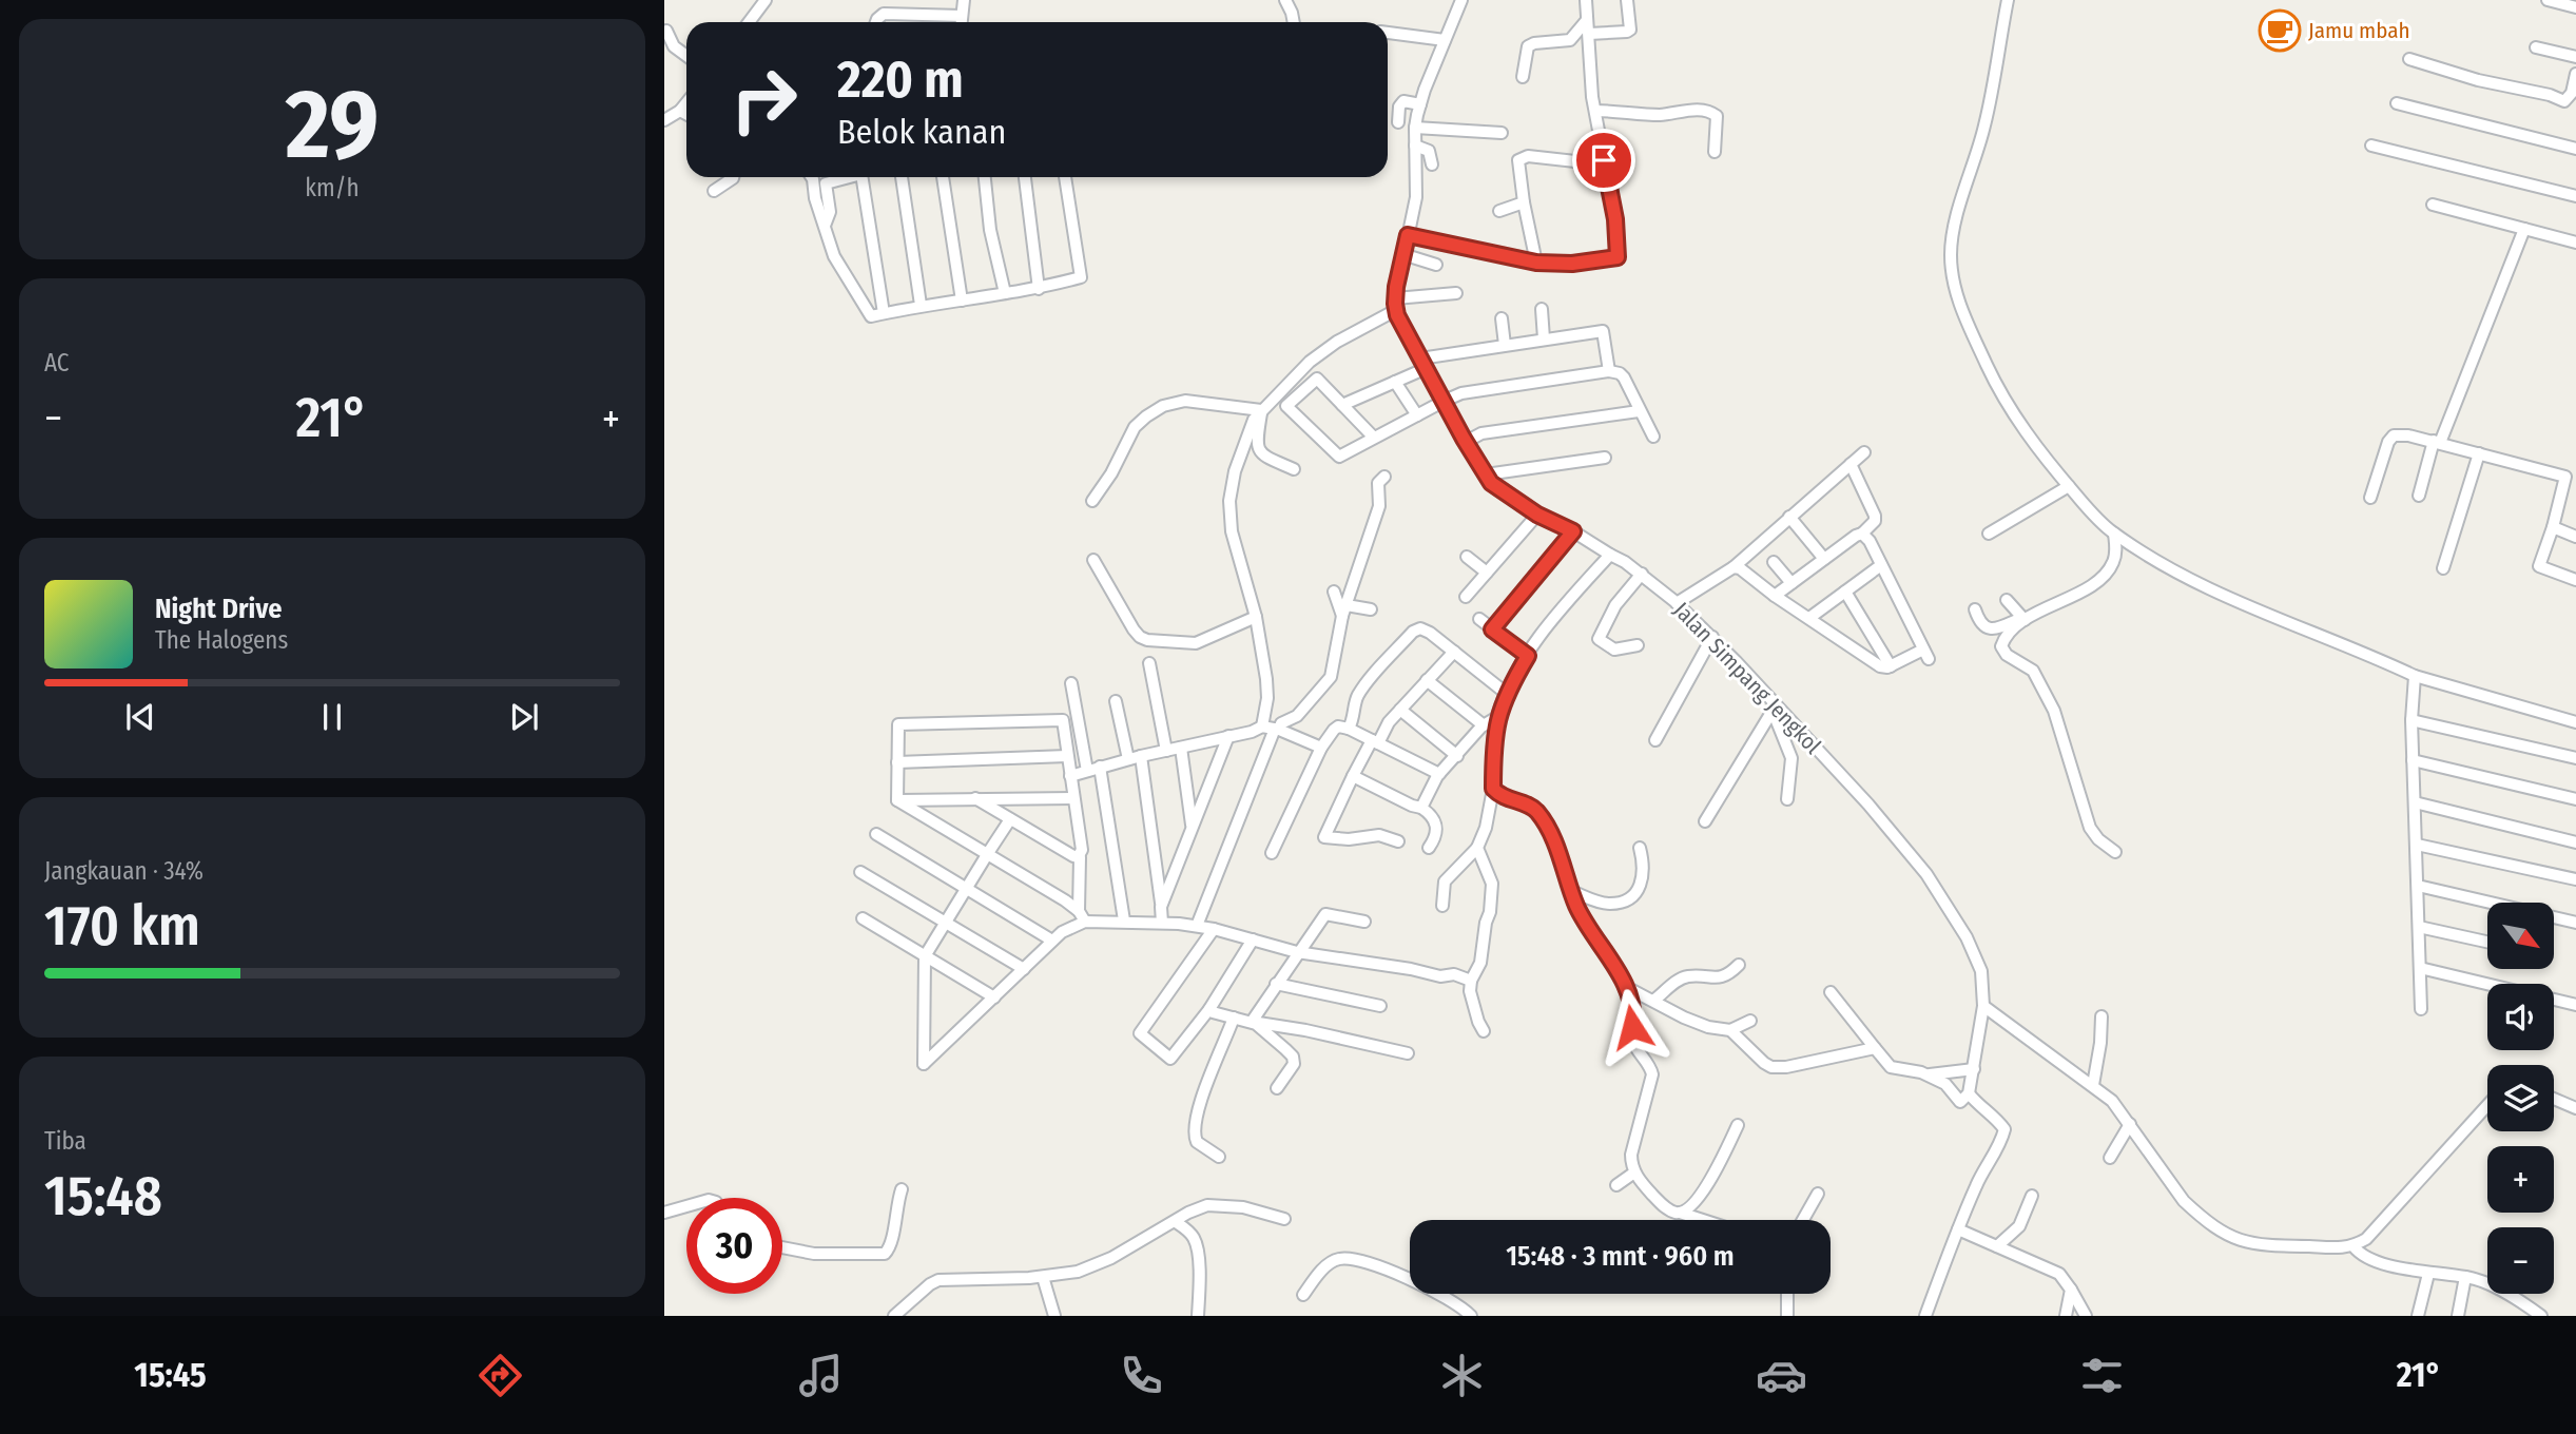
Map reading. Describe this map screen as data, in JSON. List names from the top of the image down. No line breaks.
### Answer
{"streets":{"street":["Jalan Simpang Jengkol"]},"places":{"cafe":["Jamu mbah"]},"north":"bottom right","page":{"tile":[["29","km/h"],"AC",["Jangkauan · 34%","170 km"],["Tiba","15:48"]],"turn":["220 m","Belok kanan"],"heat":["−","21°","+"],"song":["Night Drive","The Halogens"],"map_buttons":["+","−"],"limit":"30","trip":"15:48 · 3 mnt · 960 m","tabs":["15:45","21°"]}}
